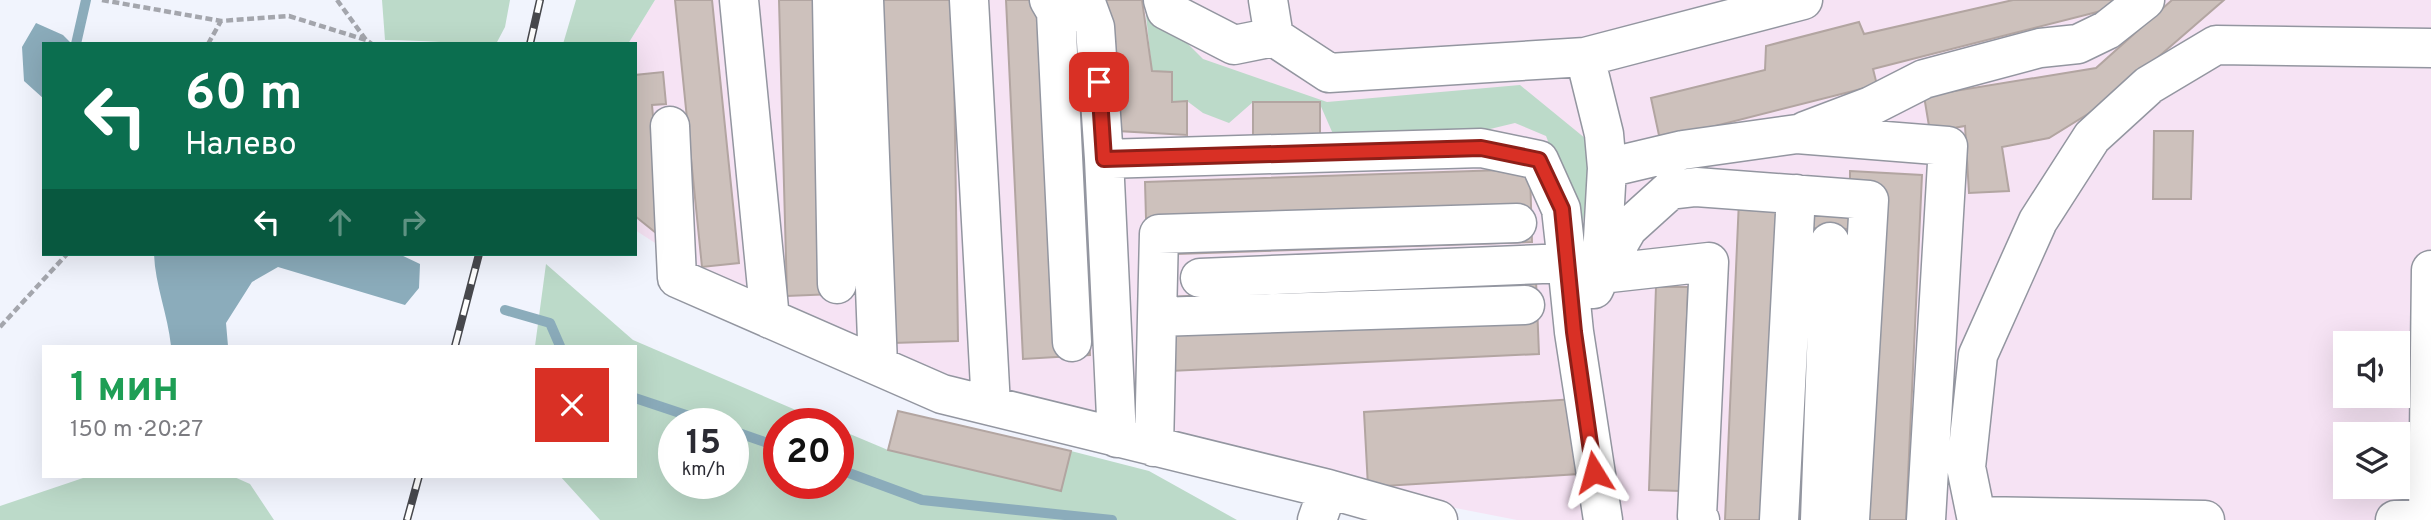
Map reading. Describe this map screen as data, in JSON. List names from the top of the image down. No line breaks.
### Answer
{"page":{"turn":["60 m","Налево"],"heading":["1 мин","150 m · 20:27"],"speed":"15 km/h","limit":"20"}}
